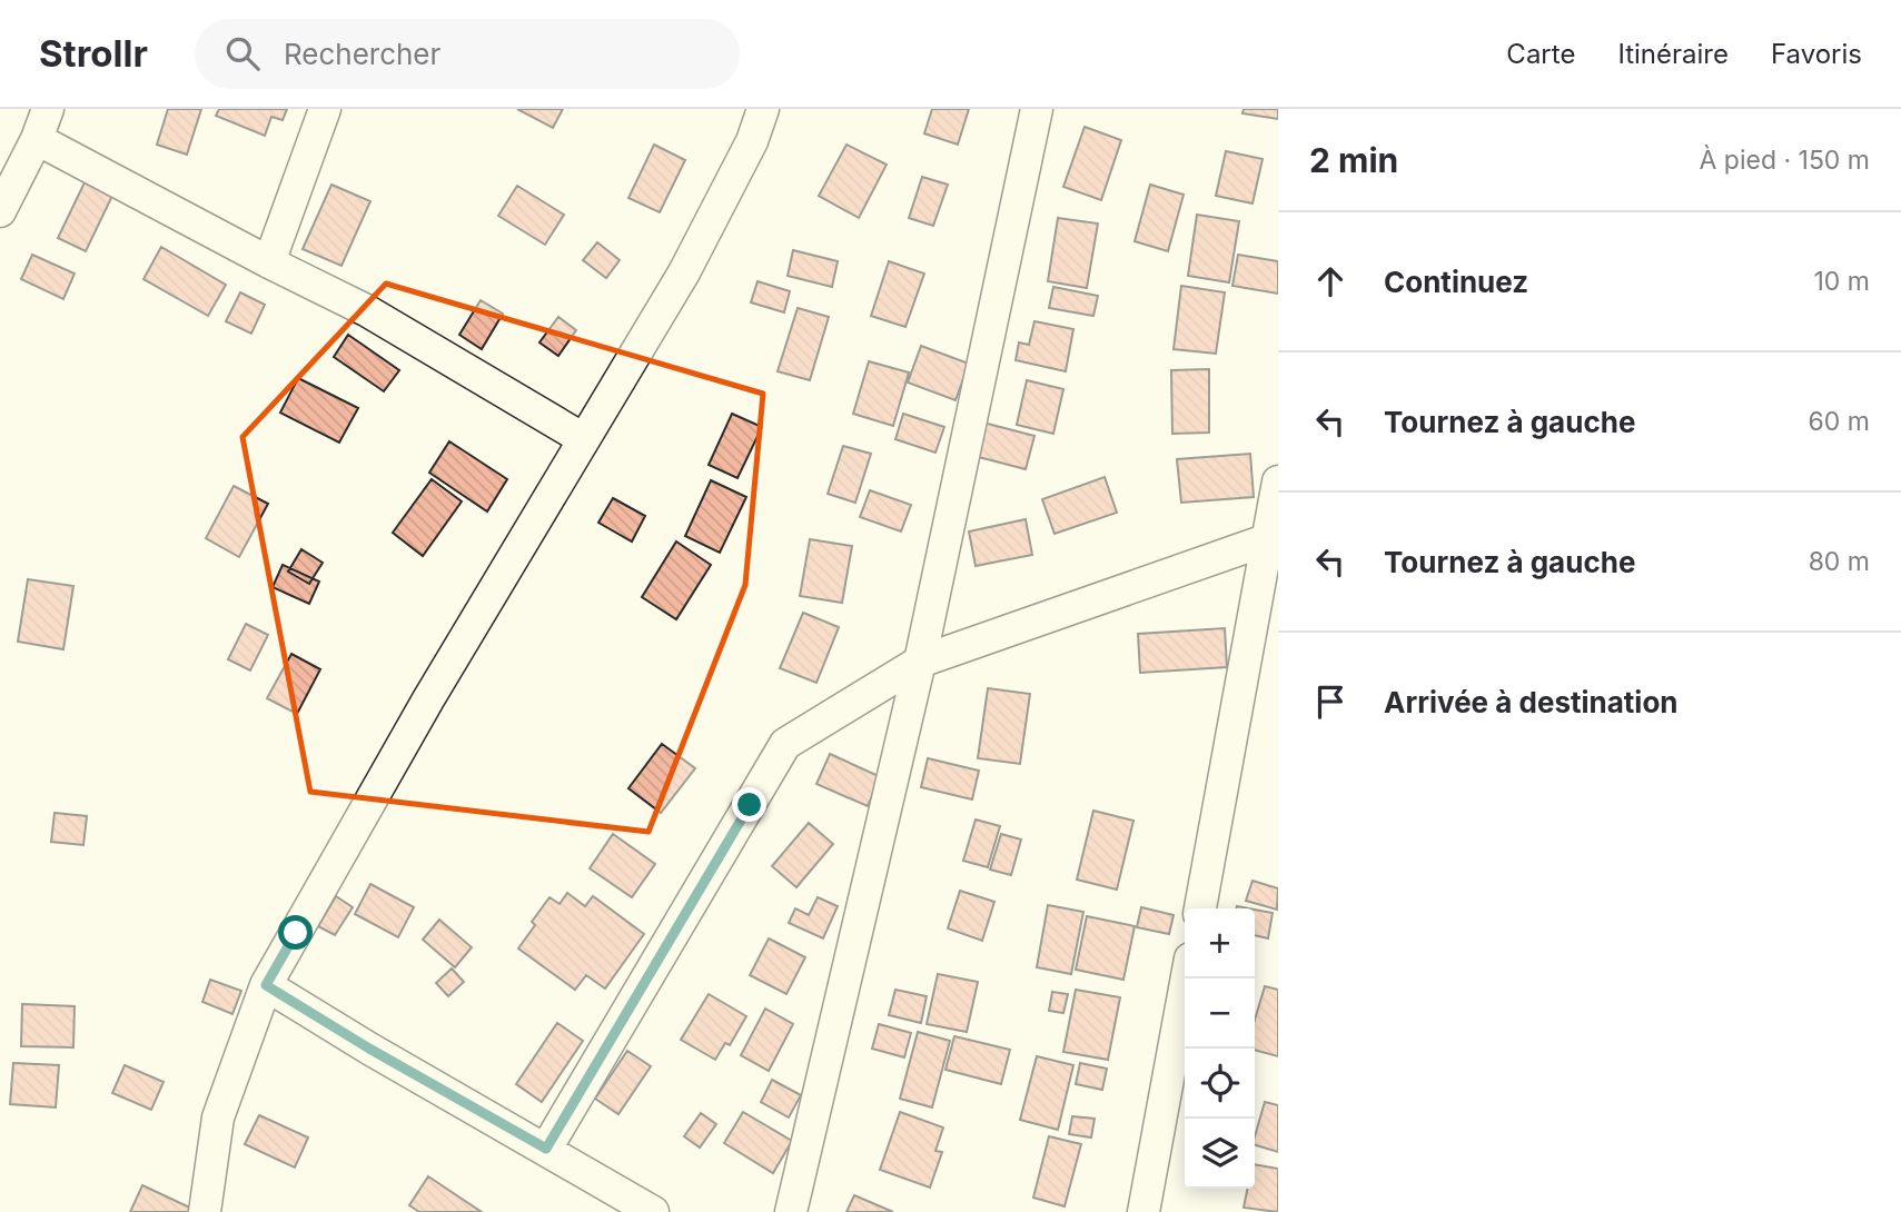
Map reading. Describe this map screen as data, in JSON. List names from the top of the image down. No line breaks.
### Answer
{"page":{"header":"Strollr","search":"Rechercher","nav":["Carte","Itinéraire","Favoris"],"heading":["2 min","À pied · 150 m"],"list":[["Continuez","10 m"],["Tournez à gauche","60 m"],["Tournez à gauche","80 m"],"Arrivée à destination"],"map_buttons":["+","−"]}}
